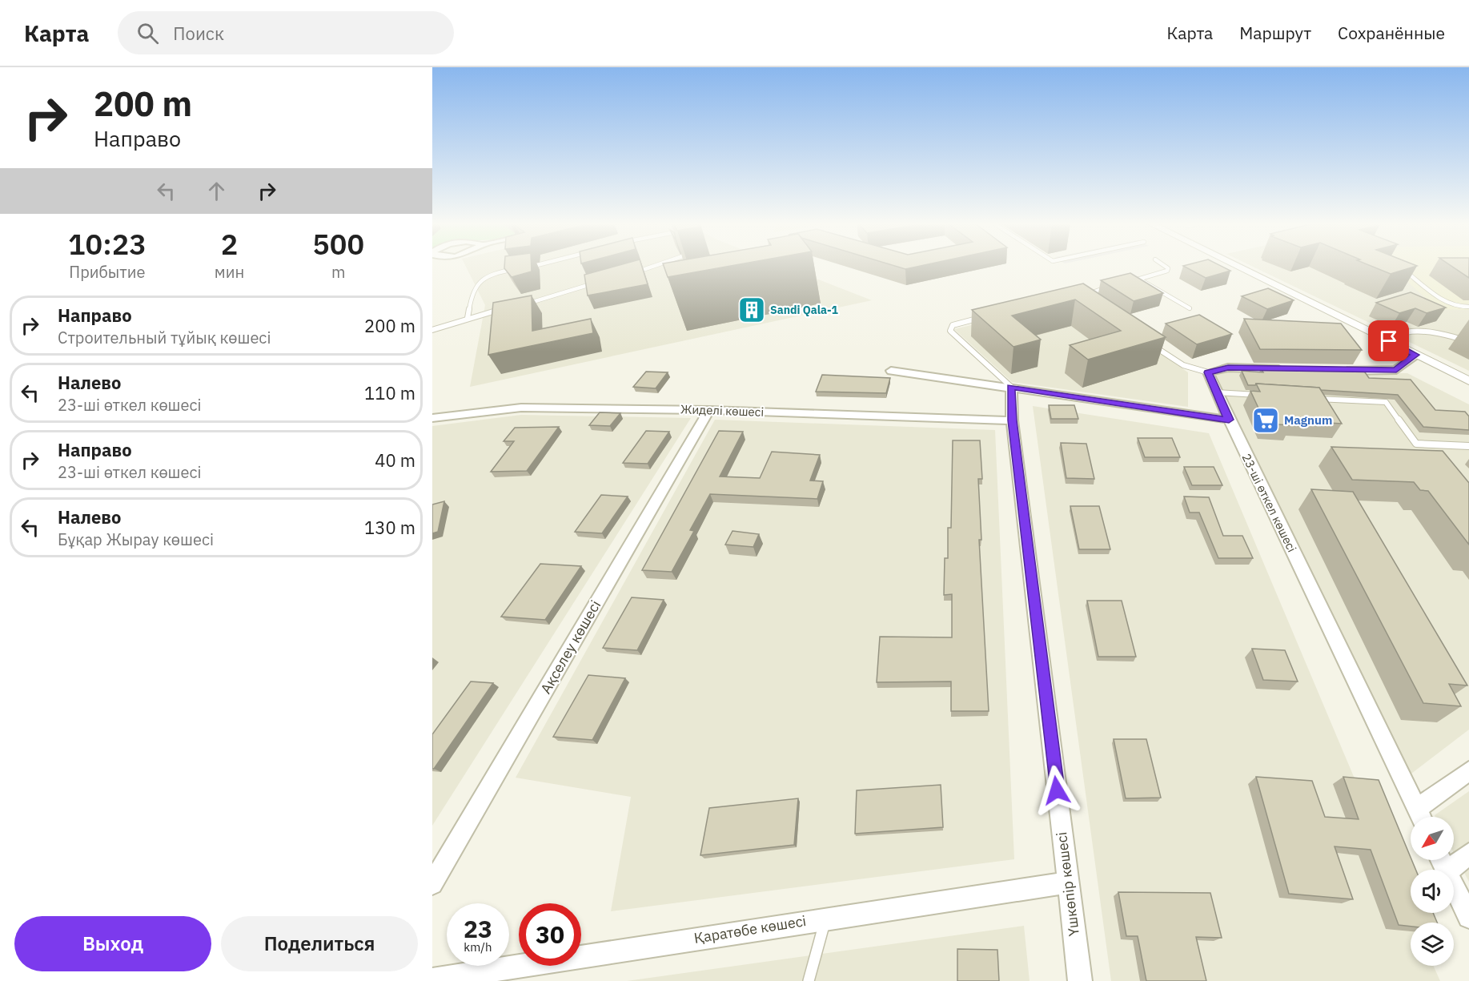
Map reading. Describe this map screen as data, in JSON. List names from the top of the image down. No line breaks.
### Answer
{"streets":{"street":["Жиделі көшесі","23-ші өткел көшесі","Ақселеу көшесі","Үшкөпір көшесі","Қаратөбе көшесі"]},"crossings":[["Жиделі көшесі","Ақселеу көшесі"],["Жиделі көшесі","Үшкөпір көшесі"],["Үшкөпір көшесі","Қаратөбе көшесі"]],"places":{"building":["Sandi Qala-1"],"supermarket":["Magnum"]},"north":"bottom left","page":{"header":"Карта","search":"Поиск","nav":["Карта","Маршрут","Сохранённые"],"turn":["200 m","Направо"],"eta":["10:23","Прибытие","2","мин","500","m"],"list":[{"name":"Направо","note":"Строительный тұйық көшесі","value":"200 m"},{"name":"Налево","note":"23-ші өткел көшесі","value":"110 m"},{"name":"Направо","note":"23-ші өткел көшесі","value":"40 m"},{"name":"Налево","note":"Бұқар Жырау көшесі","value":"130 m"}],"speed":"23 km/h","limit":"30","buttons":["Выход","Поделиться"]}}
